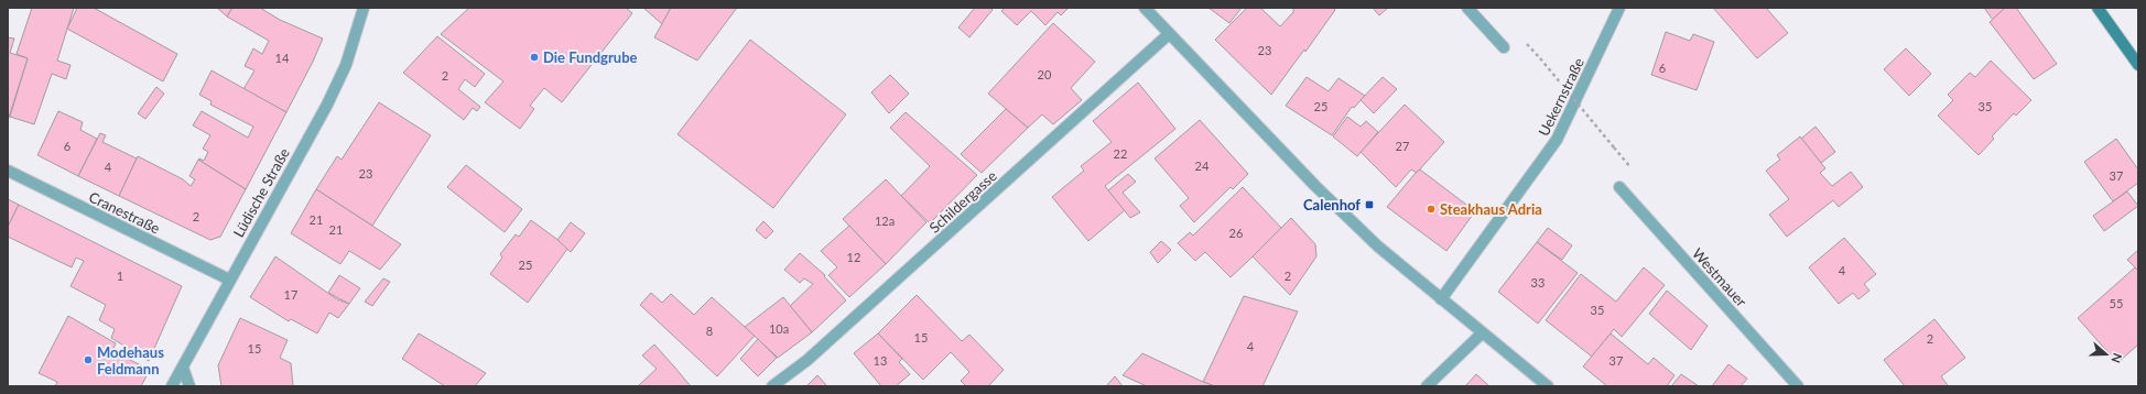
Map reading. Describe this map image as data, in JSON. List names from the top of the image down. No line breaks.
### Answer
{"streets":{"street":["Uekernstraße","Lüdische Straße","Schildergasse","Cranestraße","Westmauer"]},"crossings":[["Lüdische Straße","Cranestraße"]],"places":{"other":["Die Fundgrube","Steakhaus Adria","Modehaus Feldmann"],"transit":["Calenhof"]},"house_numbers":["23","14","6","20","2","25","35","6","27","22","24","4","23","37","2","21","12a","21","26","12","25","4","1","2","33","17","55","35","10a","8","15","2","4","15","13","37"],"north":"right"}
